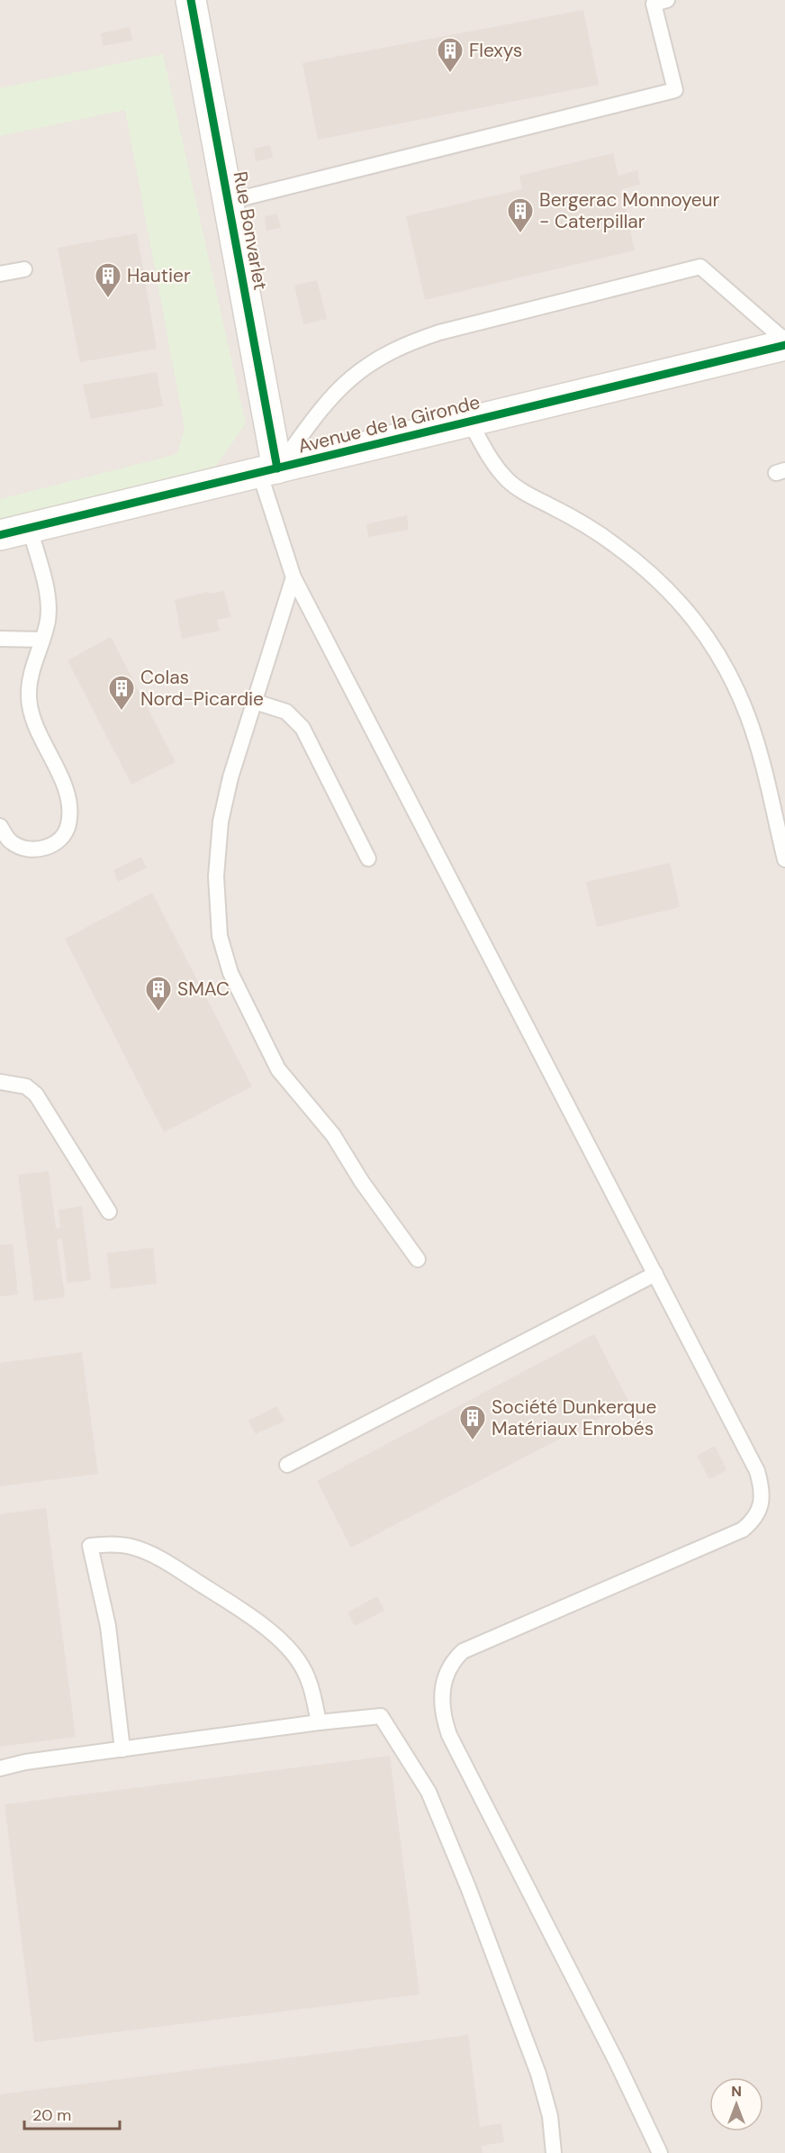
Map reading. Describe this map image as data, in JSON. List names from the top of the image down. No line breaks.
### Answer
{"streets":{"street":["Rue Bonvarlet","Avenue de la Gironde"]},"crossings":[["Rue Bonvarlet","Avenue de la Gironde"]],"places":{"building":["Flexys","Bergerac Monnoyeur - Caterpillar","Hautier","Colas Nord-Picardie","SMAC","Société Dunkerque Matériaux Enrobés"]},"scale_bar":"20 m","north":"top"}
